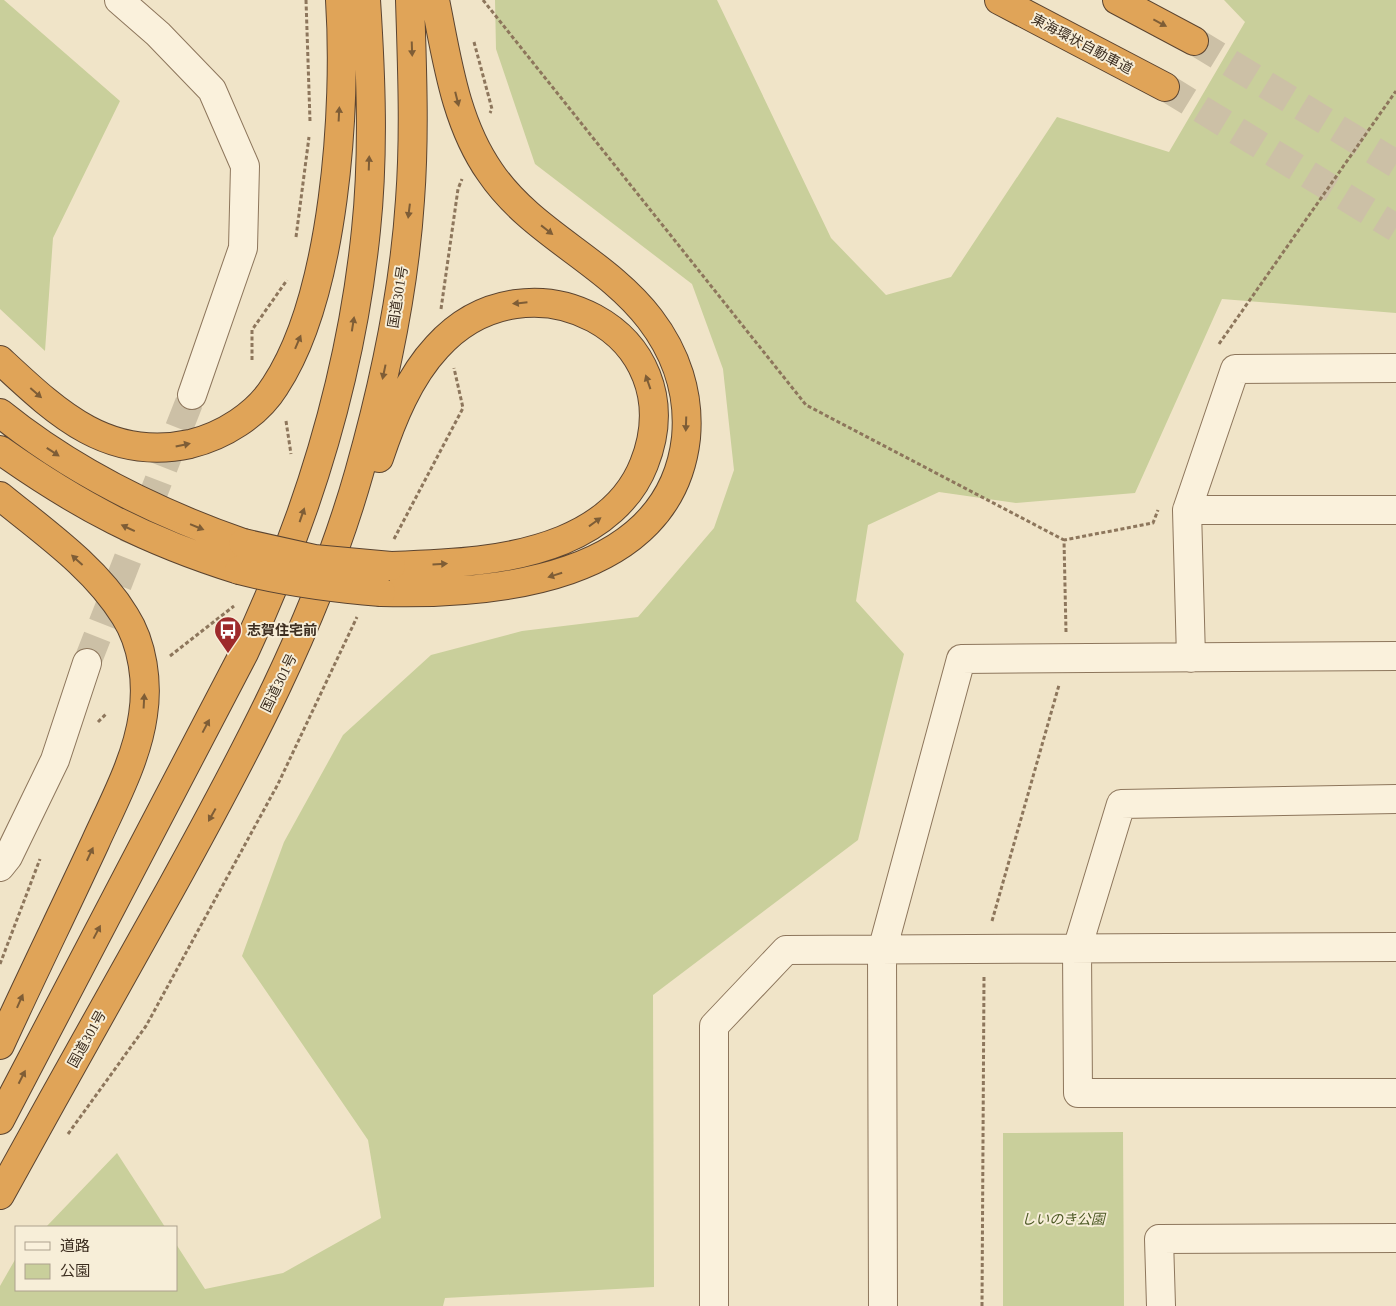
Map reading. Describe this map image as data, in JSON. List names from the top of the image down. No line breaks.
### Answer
{"streets":{"highway":["東海環状自動車道","国道301号"]},"parks":["しいのき公園"],"places":{"bus stop":["志賀住宅前"]},"legend":["道路","公園"]}
